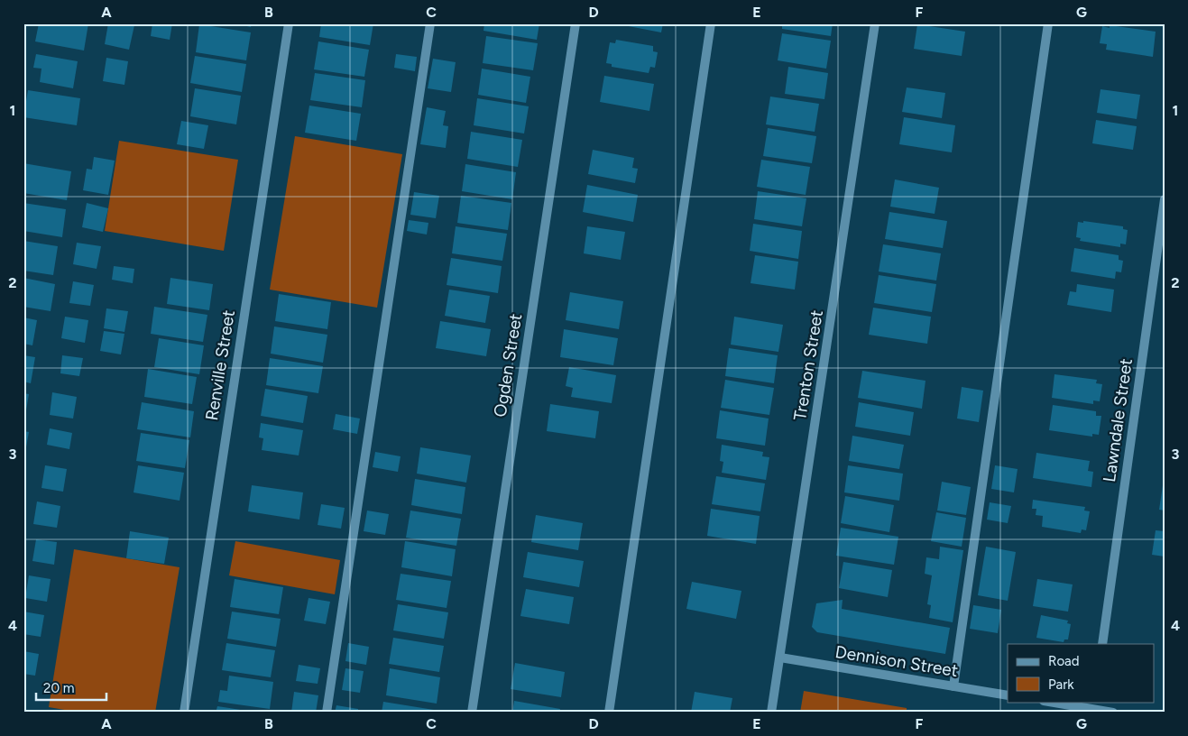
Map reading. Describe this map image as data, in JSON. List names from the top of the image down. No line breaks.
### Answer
{"streets":{"street":["Renville Street","Ogden Street","Trenton Street","Lawndale Street","Dennison Street"]},"crossings":[["Trenton Street","Dennison Street"]],"legend":["Road","Park"],"scale_bar":"20 m","grid":{"columns":["A","B","C","D","E","F","G"],"rows":["1","2","3","4"]}}
